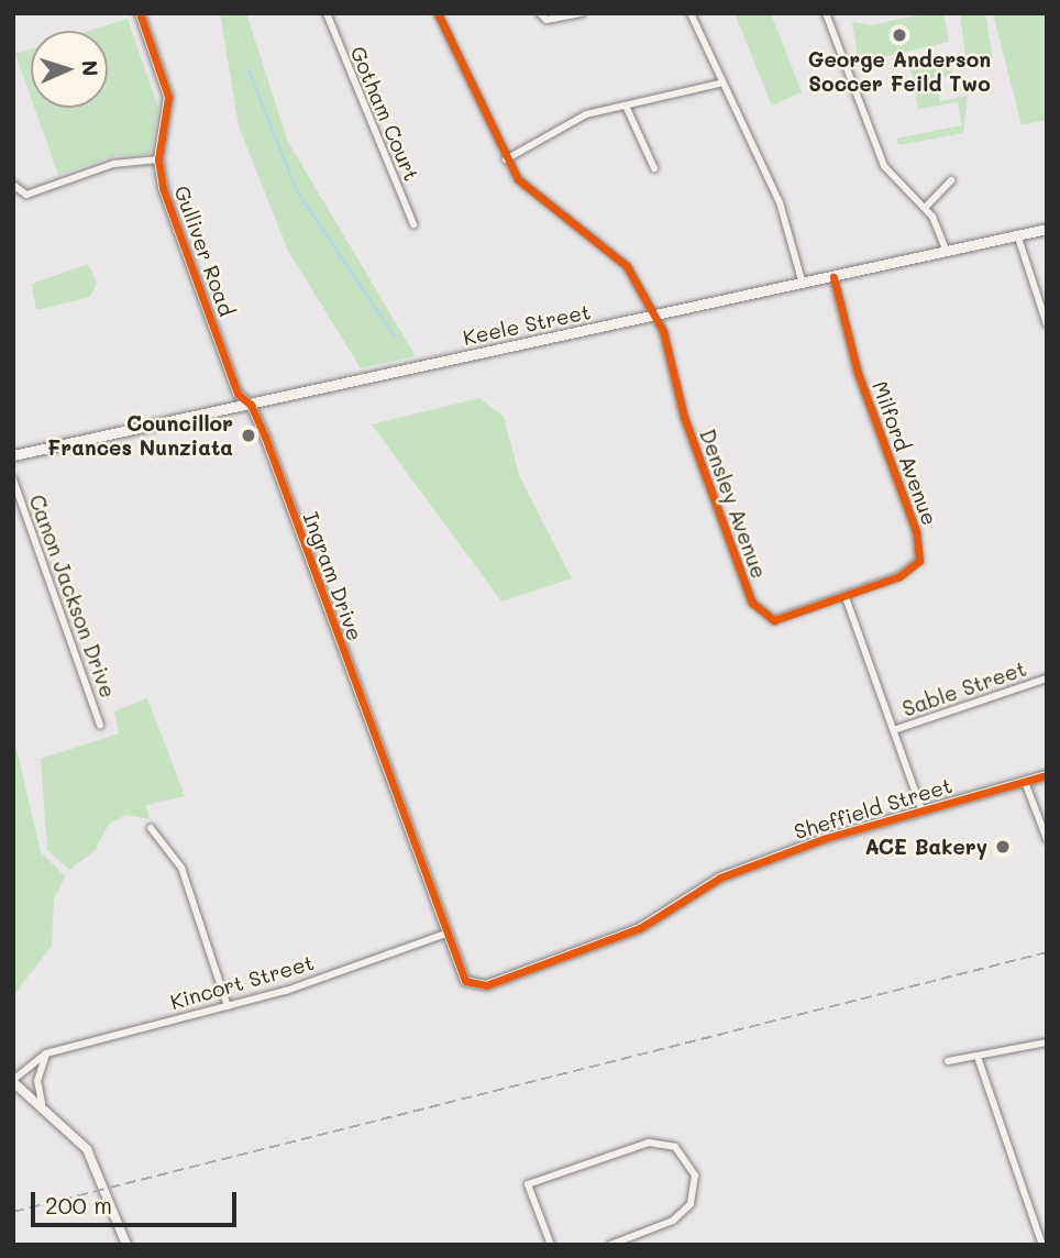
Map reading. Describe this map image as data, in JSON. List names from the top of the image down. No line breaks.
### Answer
{"streets":{"main road":["Keele Street"],"street":["Gotham Court","Gulliver Road","Milford Avenue","Densley Avenue","Ingram Drive","Canon Jackson Drive","Sable Street","Sheffield Street","Kincort Street"]},"crossings":[["Gulliver Road","Keele Street"],["Gulliver Road","Ingram Drive"],["Keele Street","Milford Avenue"],["Keele Street","Densley Avenue"],["Keele Street","Ingram Drive"],["Milford Avenue","Densley Avenue"],["Ingram Drive","Sheffield Street"],["Ingram Drive","Kincort Street"],["Sheffield Street","Kincort Street"]],"places":["George Anderson Soccer Feild Two","Councillor Frances Nunziata","ACE Bakery"],"scale_bar":"200 m","north":"right"}
